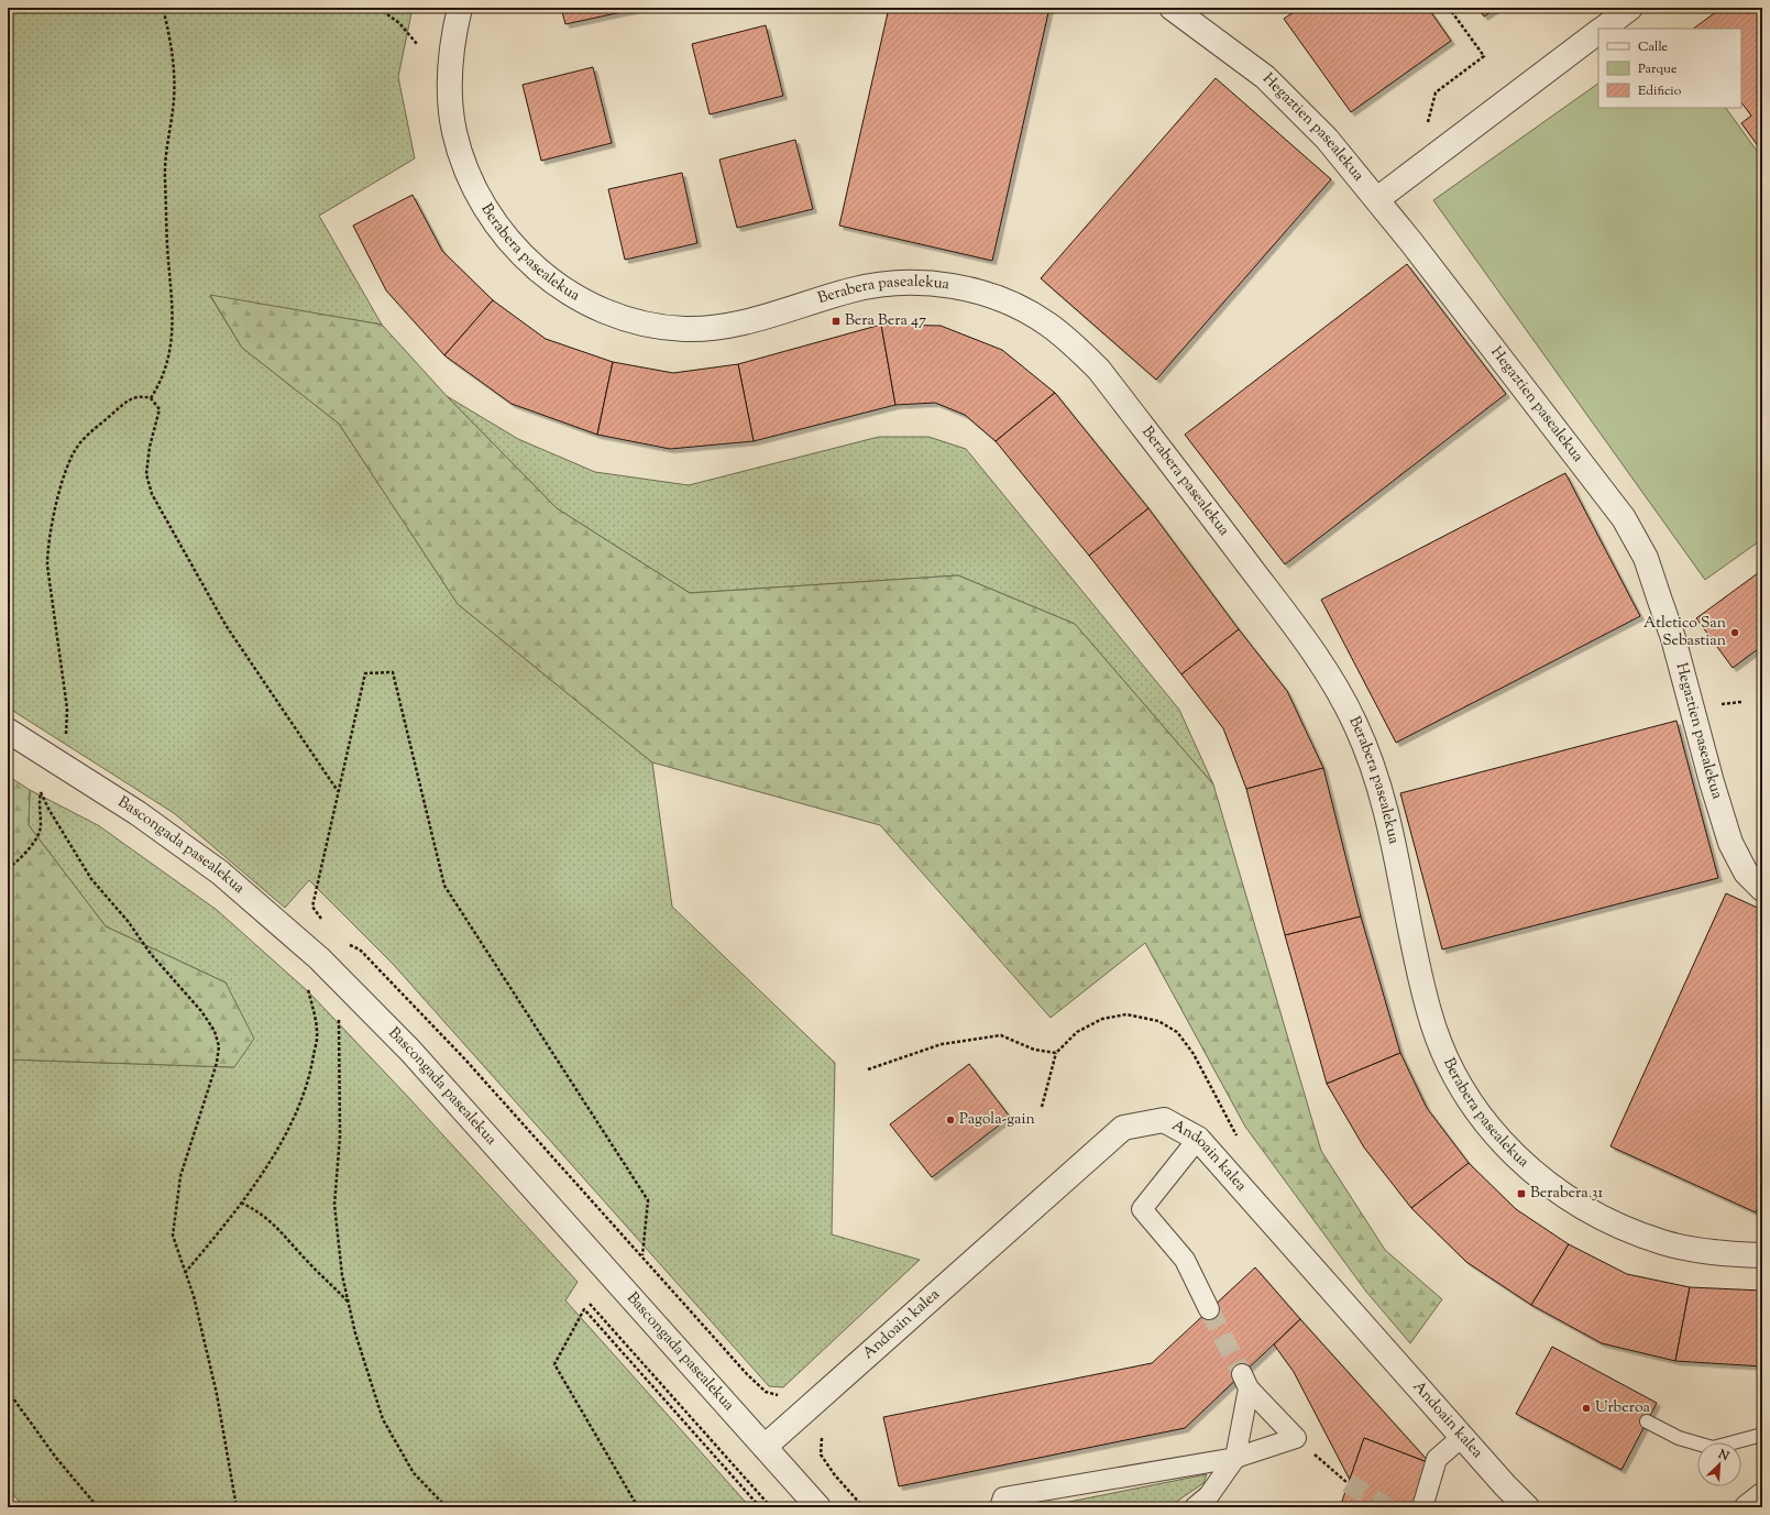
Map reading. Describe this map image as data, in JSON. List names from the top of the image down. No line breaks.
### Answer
{"streets":{"street":["Hegaztien pasealekua","Berabera pasealekua","Bascongada pasealekua","Andoain kalea"]},"crossings":[["Bascongada pasealekua","Andoain kalea"]],"places":{"transit":["Bera Bera 47","Berabera 31"],"other":["Atletico San Sebastian","Pagola-gain","Urberoa"]},"legend":["Calle","Parque","Edificio"],"north":"top right"}
